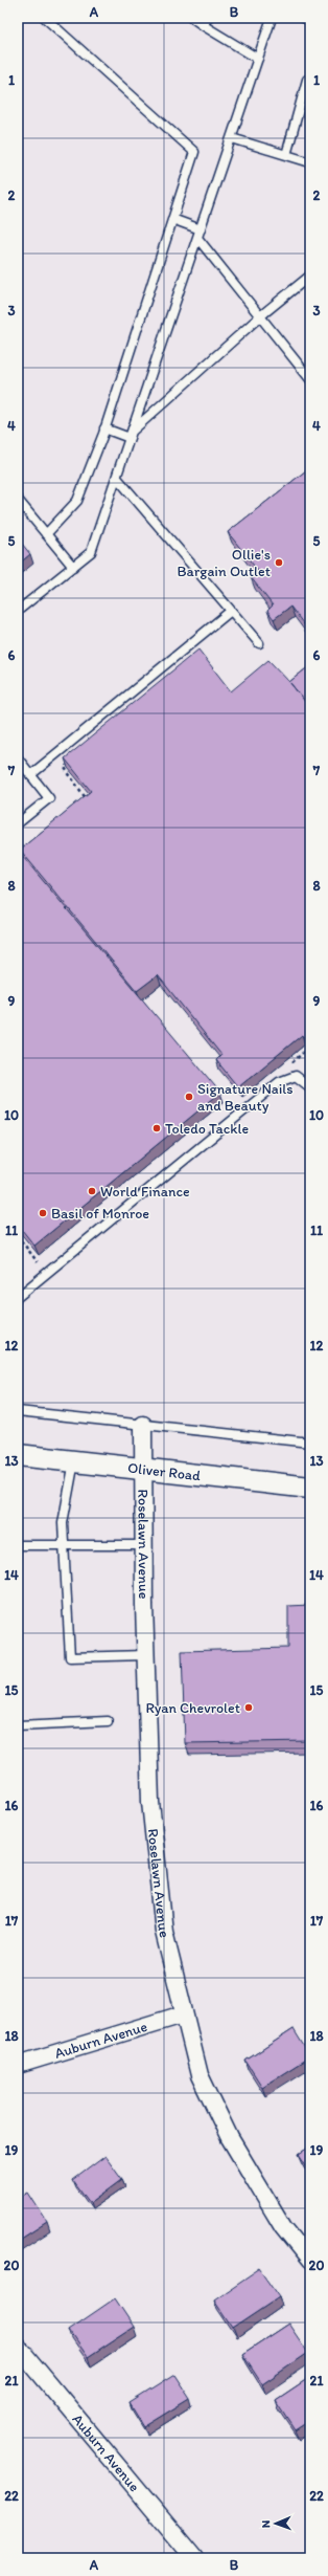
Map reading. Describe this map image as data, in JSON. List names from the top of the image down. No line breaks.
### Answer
{"streets":{"street":["Oliver Road","Roselawn Avenue","Auburn Avenue"]},"crossings":[["Oliver Road","Roselawn Avenue"],["Roselawn Avenue","Auburn Avenue"]],"places":["Ollie's Bargain Outlet","Signature Nails and Beauty","Toledo Tackle","World Finance","Basil of Monroe","Ryan Chevrolet"],"north":"left","grid":{"columns":["A","B"],"rows":["1","2","3","4","5","6","7","8","9","10","11","12","13","14","15","16","17","18","19","20","21","22"]}}
